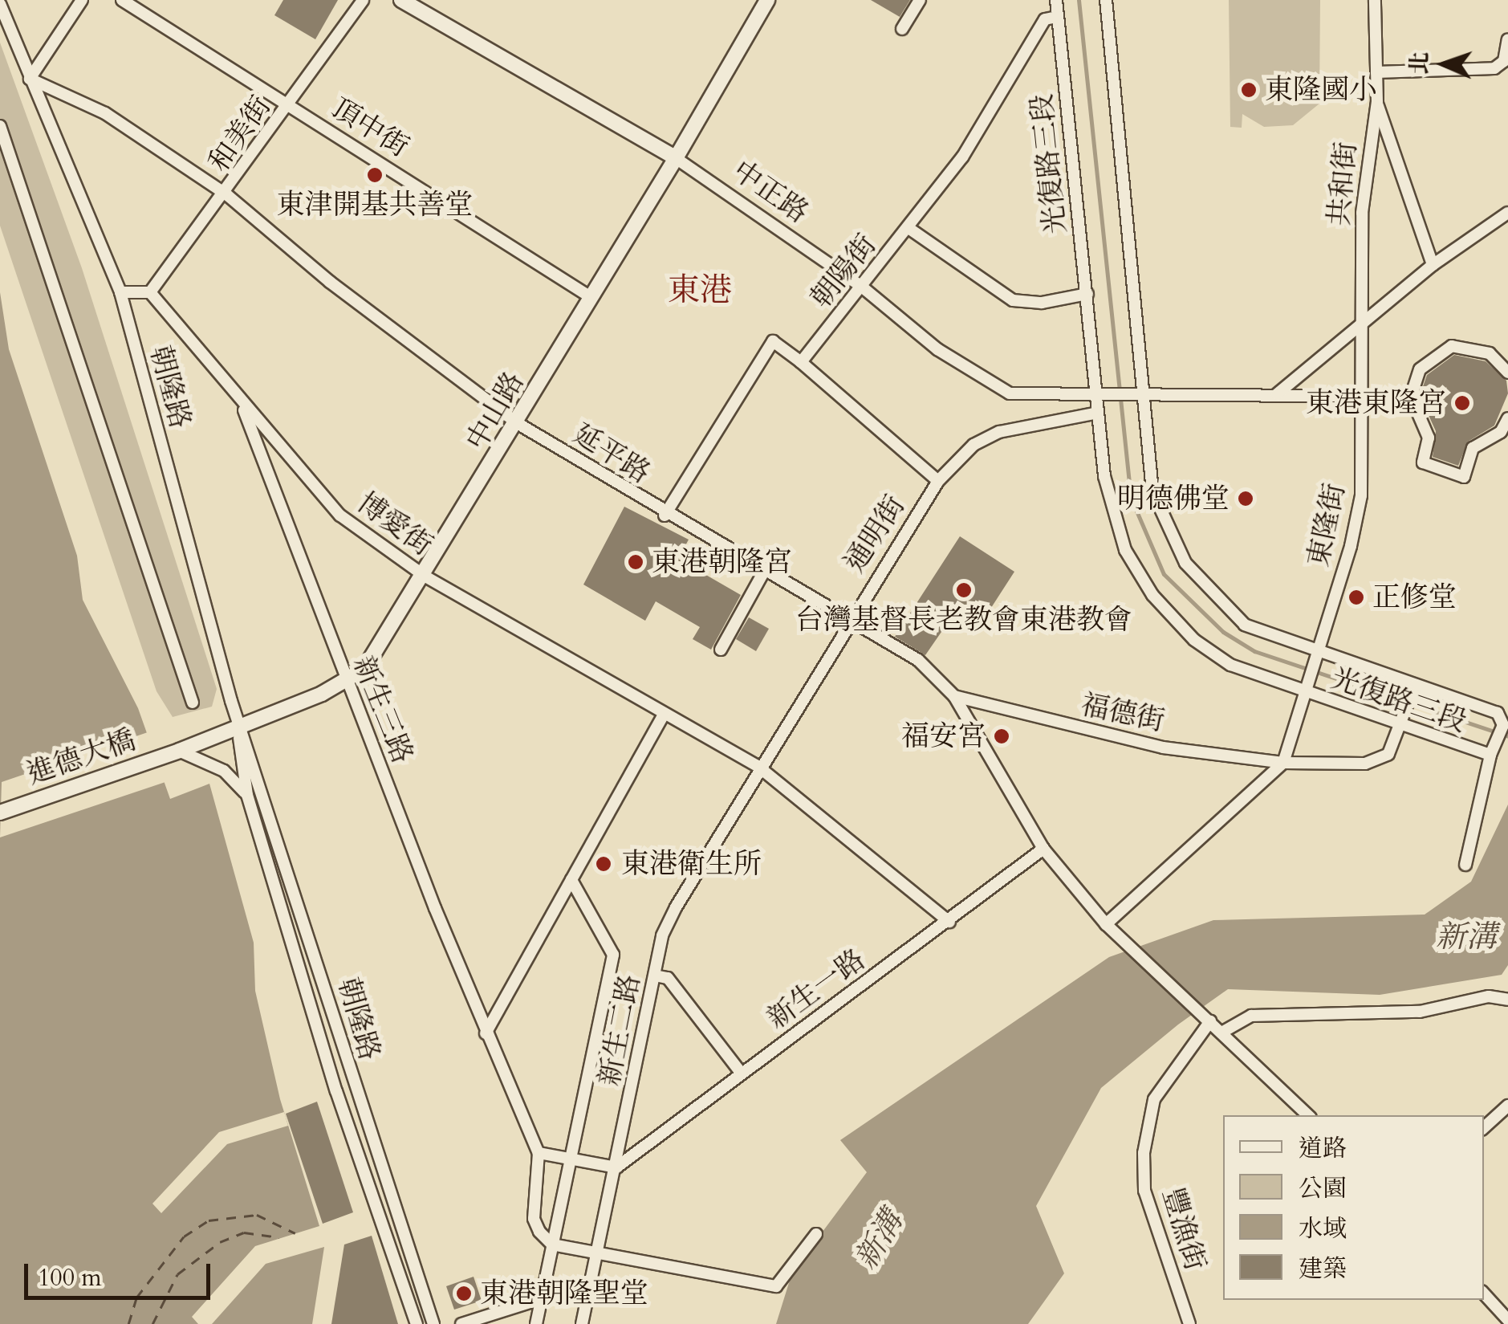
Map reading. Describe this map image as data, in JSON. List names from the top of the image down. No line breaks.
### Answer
{"streets":{"street":["頂中街","和美街","光復路三段","共和街","中正路","朝陽街","朝隆路","中山路","延平路","博愛街","東隆街","通明街","新生三路","福德街","進德大橋","新生一路","新生二路","豐漁街"]},"crossings":[["頂中街","和美街"],["頂中街","中山路"],["和美街","延平路"],["和美街","博愛街"],["光復路三段","中正路"],["光復路三段","朝陽街"],["光復路三段","東隆街"],["光復路三段","通明街"],["光復路三段","福德街"],["共和街","東隆街"],["中正路","朝陽街"],["中正路","中山路"],["朝隆路","中山路"],["中山路","延平路"],["中山路","博愛街"],["中山路","新生三路"],["中山路","進德大橋"],["延平路","通明街"],["延平路","福德街"],["延平路","新生一路"],["延平路","豐漁街"],["博愛街","通明街"],["博愛街","新生三路"],["博愛街","新生一路"],["博愛街","新生二路"],["通明街","新生二路"],["新生一路","新生二路"]],"districts":["東港"],"water":["新溝"],"places":["東隆國小","東津開基共善堂","東港東隆宮","明德佛堂","東港朝隆宮","台灣基督長老教會東港教會","正修堂","福安宮","東港衛生所","東港朝隆聖堂"],"legend":["道路","公園","水域","建築"],"scale_bar":"100 m","north":"left"}
